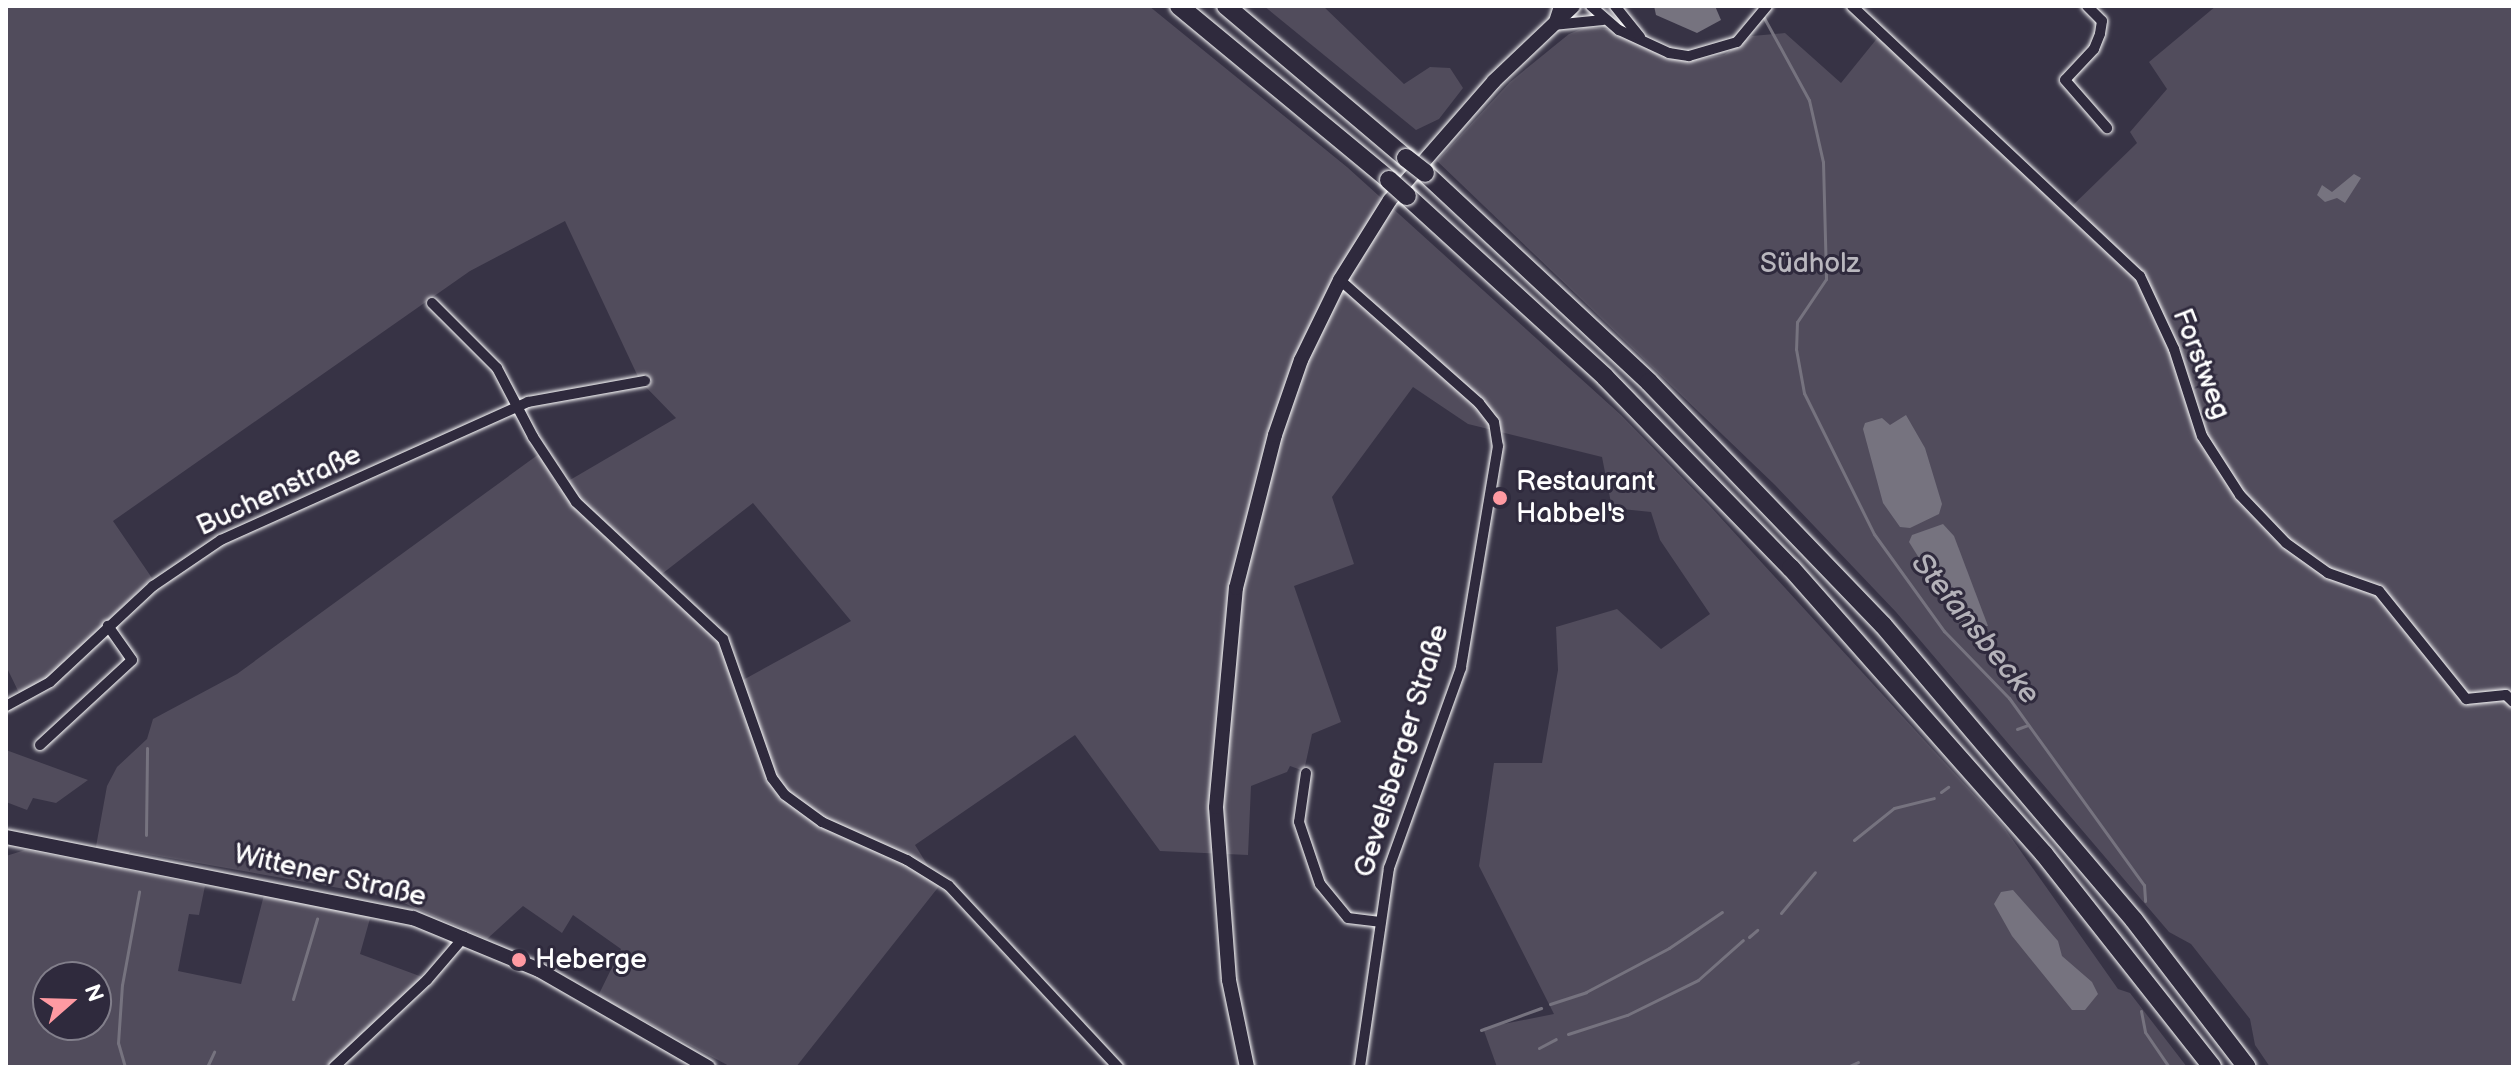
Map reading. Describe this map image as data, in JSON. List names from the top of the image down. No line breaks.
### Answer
{"streets":{"main road":["Wittener Straße"],"street":["Forstweg","Buchenstraße","Gevelsberger Straße"]},"water":["Stefansbecke"],"parks":["Südholz"],"places":["Restaurant Habbel's","Heberge"],"north":"right"}
